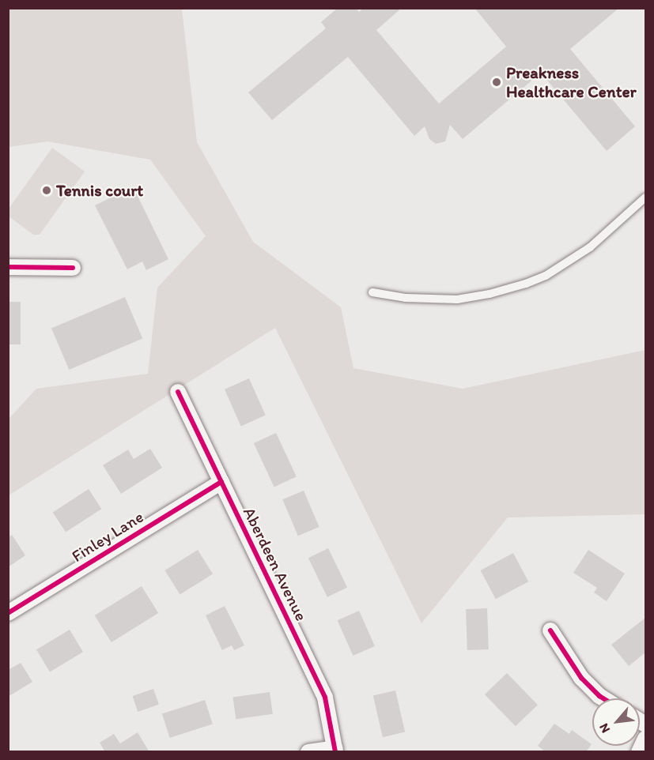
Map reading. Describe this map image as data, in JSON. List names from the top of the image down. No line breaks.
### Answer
{"streets":{"street":["Finley Lane","Aberdeen Avenue"]},"crossings":[["Finley Lane","Aberdeen Avenue"]],"places":["Preakness Healthcare Center","Tennis court"],"north":"bottom left"}
